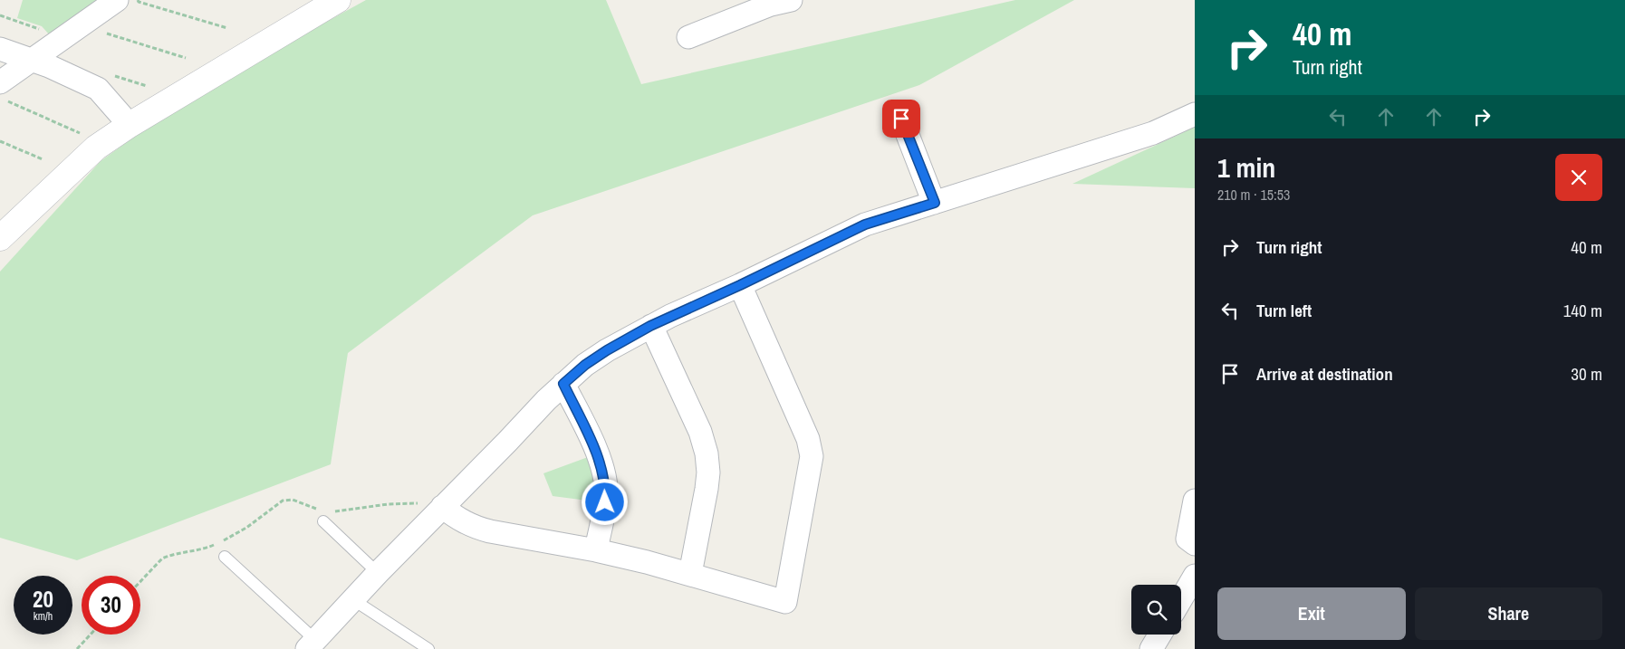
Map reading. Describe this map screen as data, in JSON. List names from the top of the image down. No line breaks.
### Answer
{"page":{"turn":["40 m","Turn right"],"heading":["1 min","210 m · 15:53"],"list":[{"name":"Turn right","value":"40 m"},{"name":"Turn left","value":"140 m"},{"name":"Arrive at destination","value":"30 m"}],"speed":"20 km/h","limit":"30","buttons":["Exit","Share"]}}
